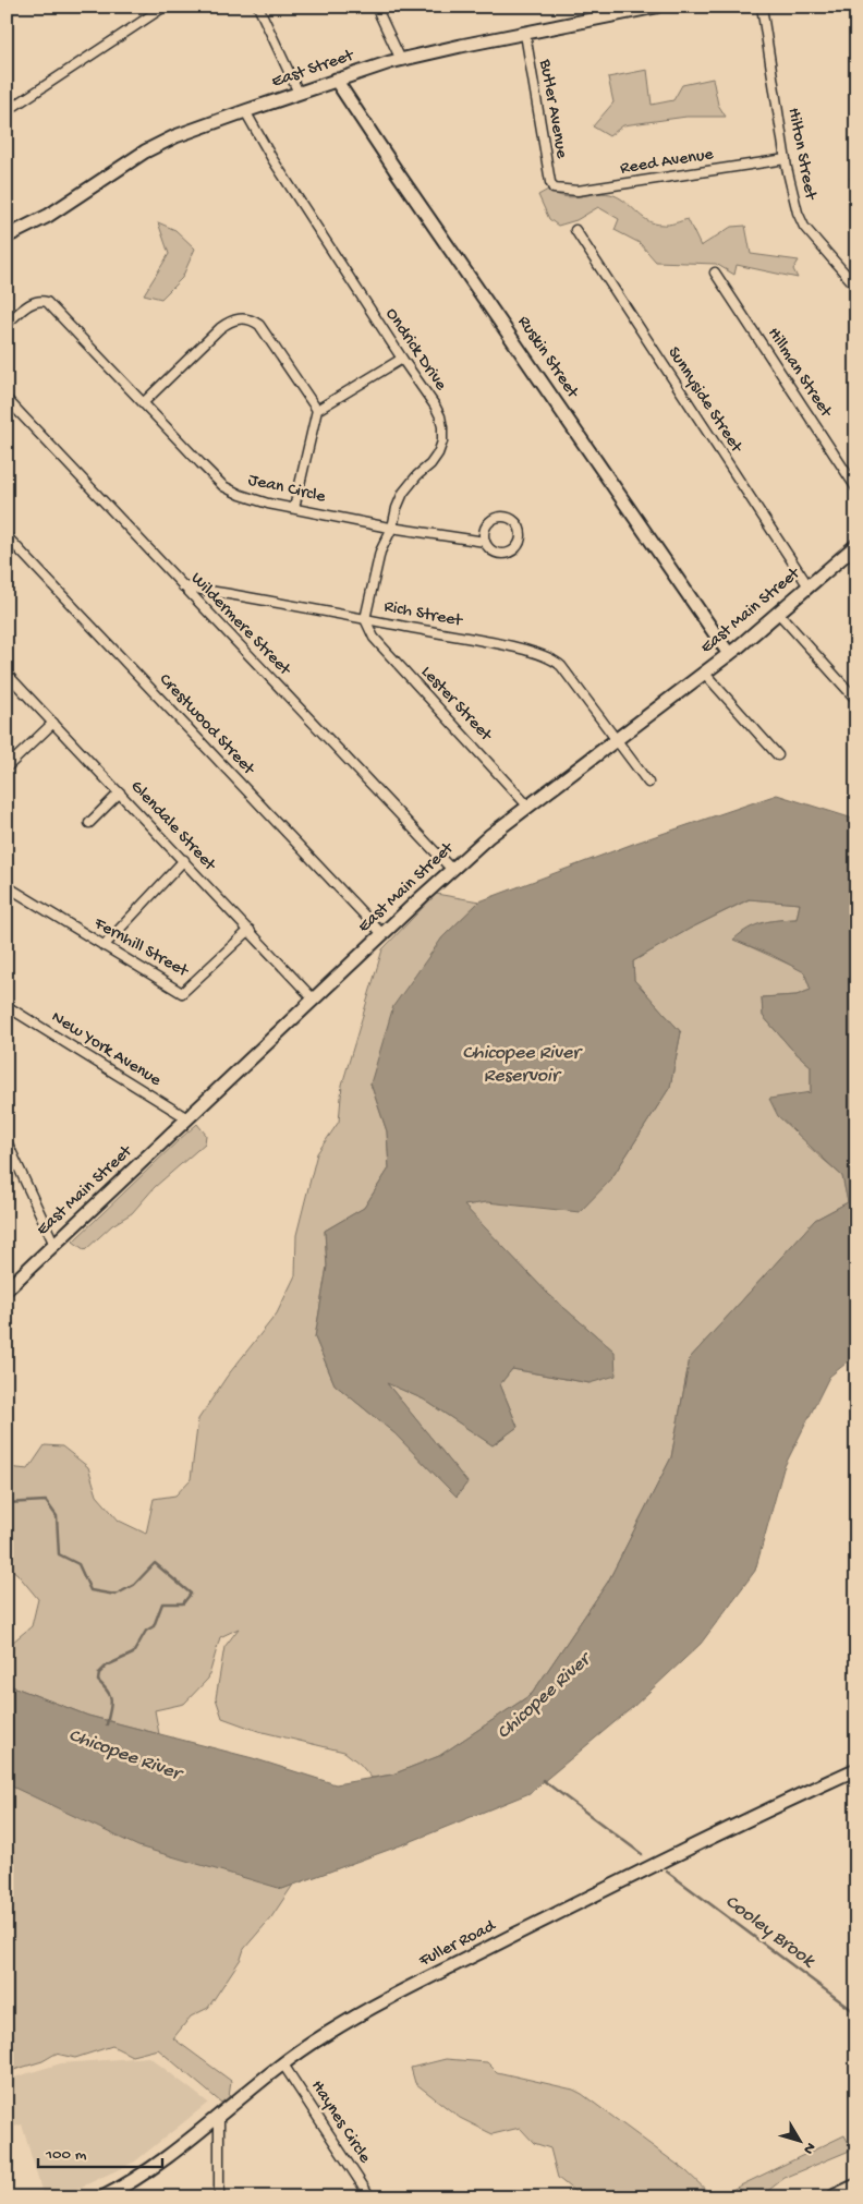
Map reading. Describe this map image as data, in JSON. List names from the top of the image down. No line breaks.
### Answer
{"streets":{"main road":["East Street","Ruskin Street","East Main Street","Fuller Road"],"street":["Butler Avenue","Hilton Street","Reed Avenue","Ondrick Drive","Hillman Street","Sunnyside Street","Jean Circle","Rich Street","Wildermere Street","Lester Street","Crestwood Street","Glendale Street","Fernhill Street","New York Avenue","Haynes Circle"]},"crossings":[["East Street","Butler Avenue"],["East Street","Ondrick Drive"],["East Street","Ruskin Street"],["Butler Avenue","Reed Avenue"],["Hilton Street","Reed Avenue"],["Ondrick Drive","Jean Circle"],["Ondrick Drive","Rich Street"],["Ondrick Drive","Lester Street"],["Ruskin Street","East Main Street"],["Sunnyside Street","East Main Street"],["East Main Street","Rich Street"],["East Main Street","Wildermere Street"],["East Main Street","Lester Street"],["East Main Street","Crestwood Street"],["East Main Street","Glendale Street"],["East Main Street","New York Avenue"],["Rich Street","Wildermere Street"],["Rich Street","Lester Street"],["Glendale Street","Fernhill Street"],["Fuller Road","Haynes Circle"]],"water":["Chicopee River Reservoir","Chicopee River","Cooley Brook"],"scale_bar":"100 m","north":"bottom right"}
